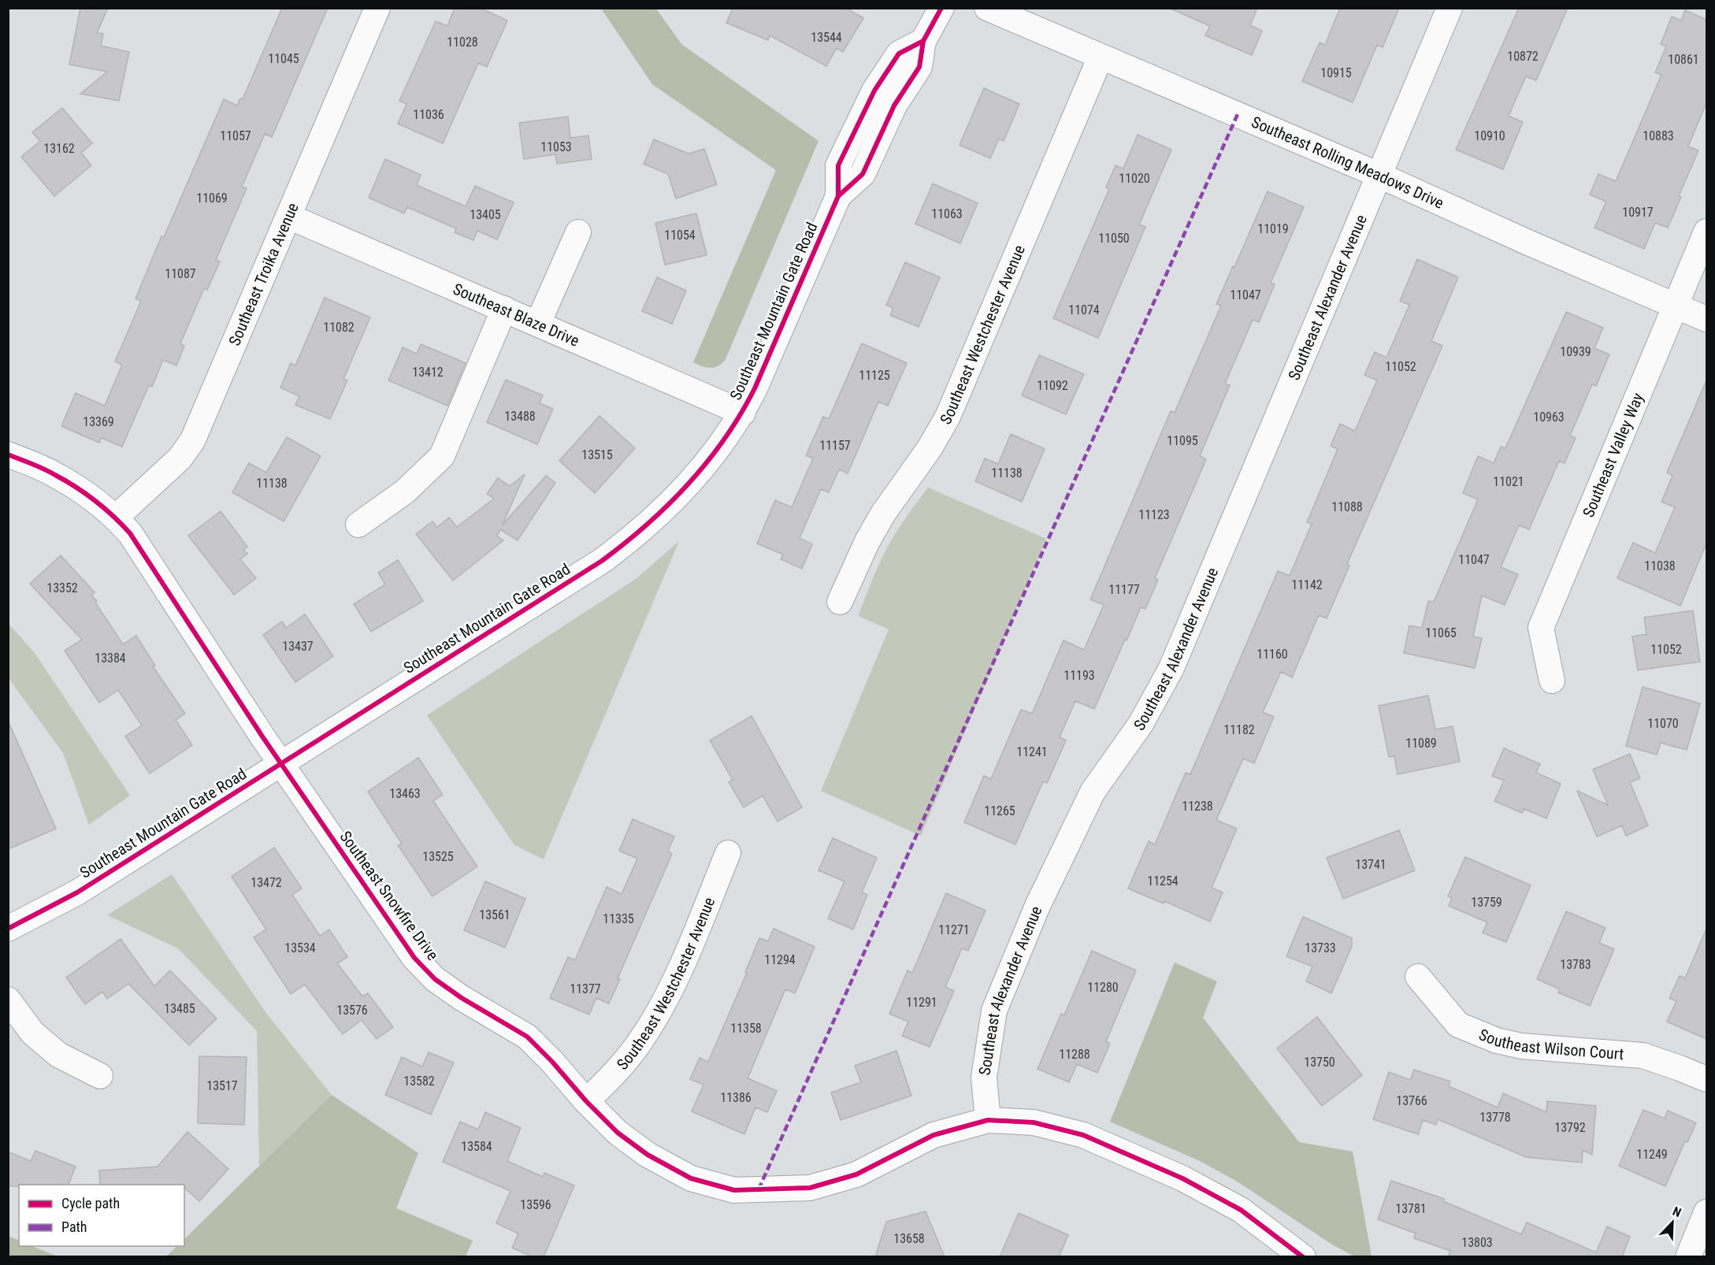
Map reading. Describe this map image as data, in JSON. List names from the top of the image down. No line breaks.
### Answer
{"streets":{"street":["Southeast Rolling Meadows Drive","Southeast Troika Avenue","Southeast Alexander Avenue","Southeast Mountain Gate Road","Southeast Blaze Drive","Southeast Westchester Avenue","Southeast Valley Way","Southeast Snowfire Drive","Southeast Wilson Court"]},"crossings":[["Southeast Rolling Meadows Drive","Southeast Alexander Avenue"],["Southeast Rolling Meadows Drive","Southeast Westchester Avenue"],["Southeast Rolling Meadows Drive","Southeast Valley Way"],["Southeast Troika Avenue","Southeast Blaze Drive"],["Southeast Troika Avenue","Southeast Snowfire Drive"],["Southeast Alexander Avenue","Southeast Snowfire Drive"],["Southeast Mountain Gate Road","Southeast Blaze Drive"],["Southeast Mountain Gate Road","Southeast Snowfire Drive"],["Southeast Westchester Avenue","Southeast Snowfire Drive"]],"house_numbers":["13544","11028","10872","11045","10861","10915","11036","11057","10910","10883","11053","13162","11020","11069","10917","11063","13405","11019","11054","11050","11087","11047","11074","11082","10939","11052","13412","11125","11092","13488","10963","13369","11095","11157","13515","11138","11021","11138","11088","11123","11047","11038","11142","13352","11177","11065","13437","11052","11160","13384","11193","11070","11182","11089","11241","13463","11238","11265","13525","13741","11254","13472","13759","13561","11335","11271","13534","13733","11294","13783","11280","11377","11291","13485","13576","11358","11288","13750","13582","13517","11386","13766","13778","13792","13584","11249","13596","13781","13658","13803"],"legend":["Cycle path","Path"],"north":"top right"}
